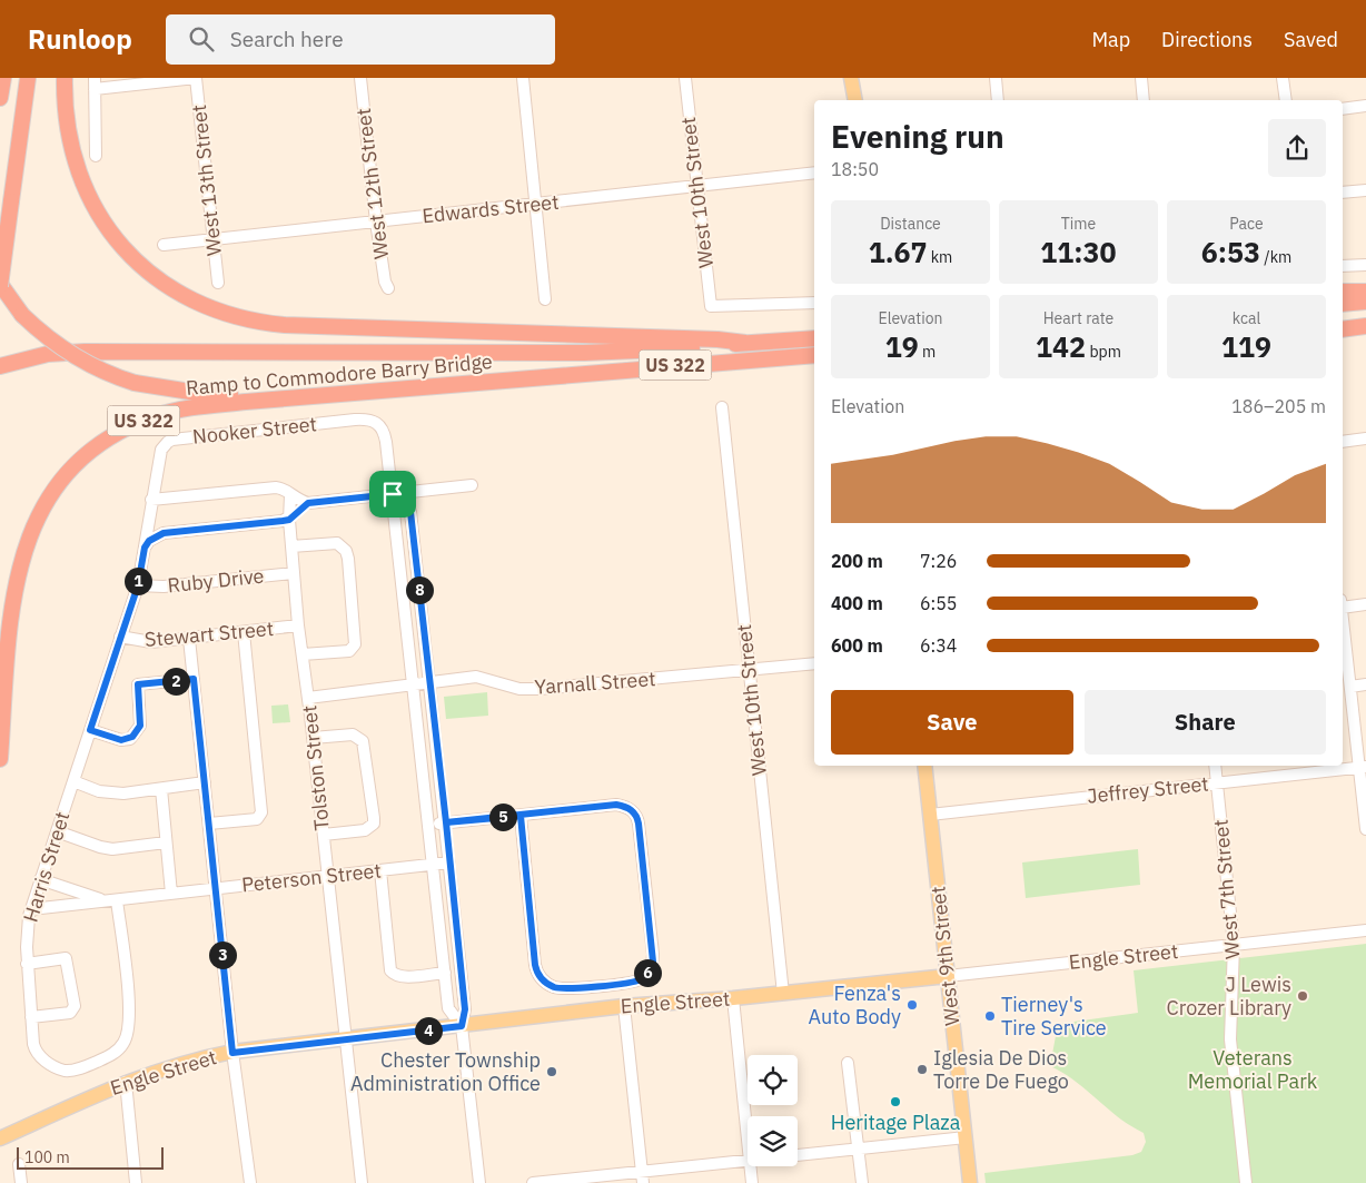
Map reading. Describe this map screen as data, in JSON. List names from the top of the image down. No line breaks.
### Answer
{"streets":{"highway":["US 322","Ramp to Commodore Barry Bridge"],"main road":["West 9th Street","Engle Street"],"street":["West 13th Street","West 12th Street","West 10th Street","Edwards Street","Nooker Street","Ruby Drive","Stewart Street","Yarnall Street","Tolston Street","Jeffrey Street","Harris Street","Peterson Street","West 7th Street"]},"crossings":[["West 13th Street","Edwards Street"],["West 12th Street","Edwards Street"],["West 10th Street","Edwards Street"],["West 10th Street","Yarnall Street"],["West 10th Street","Engle Street"],["US 322","Ramp to Commodore Barry Bridge"],["Nooker Street","Harris Street"],["Ruby Drive","Tolston Street"],["Ruby Drive","Harris Street"],["Stewart Street","Tolston Street"],["Stewart Street","Harris Street"],["Yarnall Street","Tolston Street"],["Tolston Street","Peterson Street"],["Tolston Street","Engle Street"],["Jeffrey Street","West 7th Street"],["Jeffrey Street","West 9th Street"],["Harris Street","Peterson Street"],["West 7th Street","Engle Street"],["West 9th Street","Engle Street"]],"parks":["Veterans Memorial Park"],"places":["J Lewis Crozer Library","Fenza's Auto Body","Tierney's Tire Service","Iglesia De Dios Torre De Fuego","Chester Township Administration Office","Heritage Plaza"],"scale_bar":"100 m","page":{"header":"Runloop","search":"Search here","nav":["Map","Directions","Saved"],"heading":["Evening run","18:50"],"stats":[["Distance","1.67 km"],["Time","11:30"],["Pace","6:53 /km"],["Elevation","19 m"],["Heart rate","142 bpm"],["kcal","119"]],"chart":["Elevation","186–205 m"],"list":[{"name":"200 m","note":"7:26"},{"name":"400 m","note":"6:55"},{"name":"600 m","note":"6:34"}],"pins":["1","8","2","5","3","6","4"],"buttons":["Save","Share"],"scale":"100 m"}}
